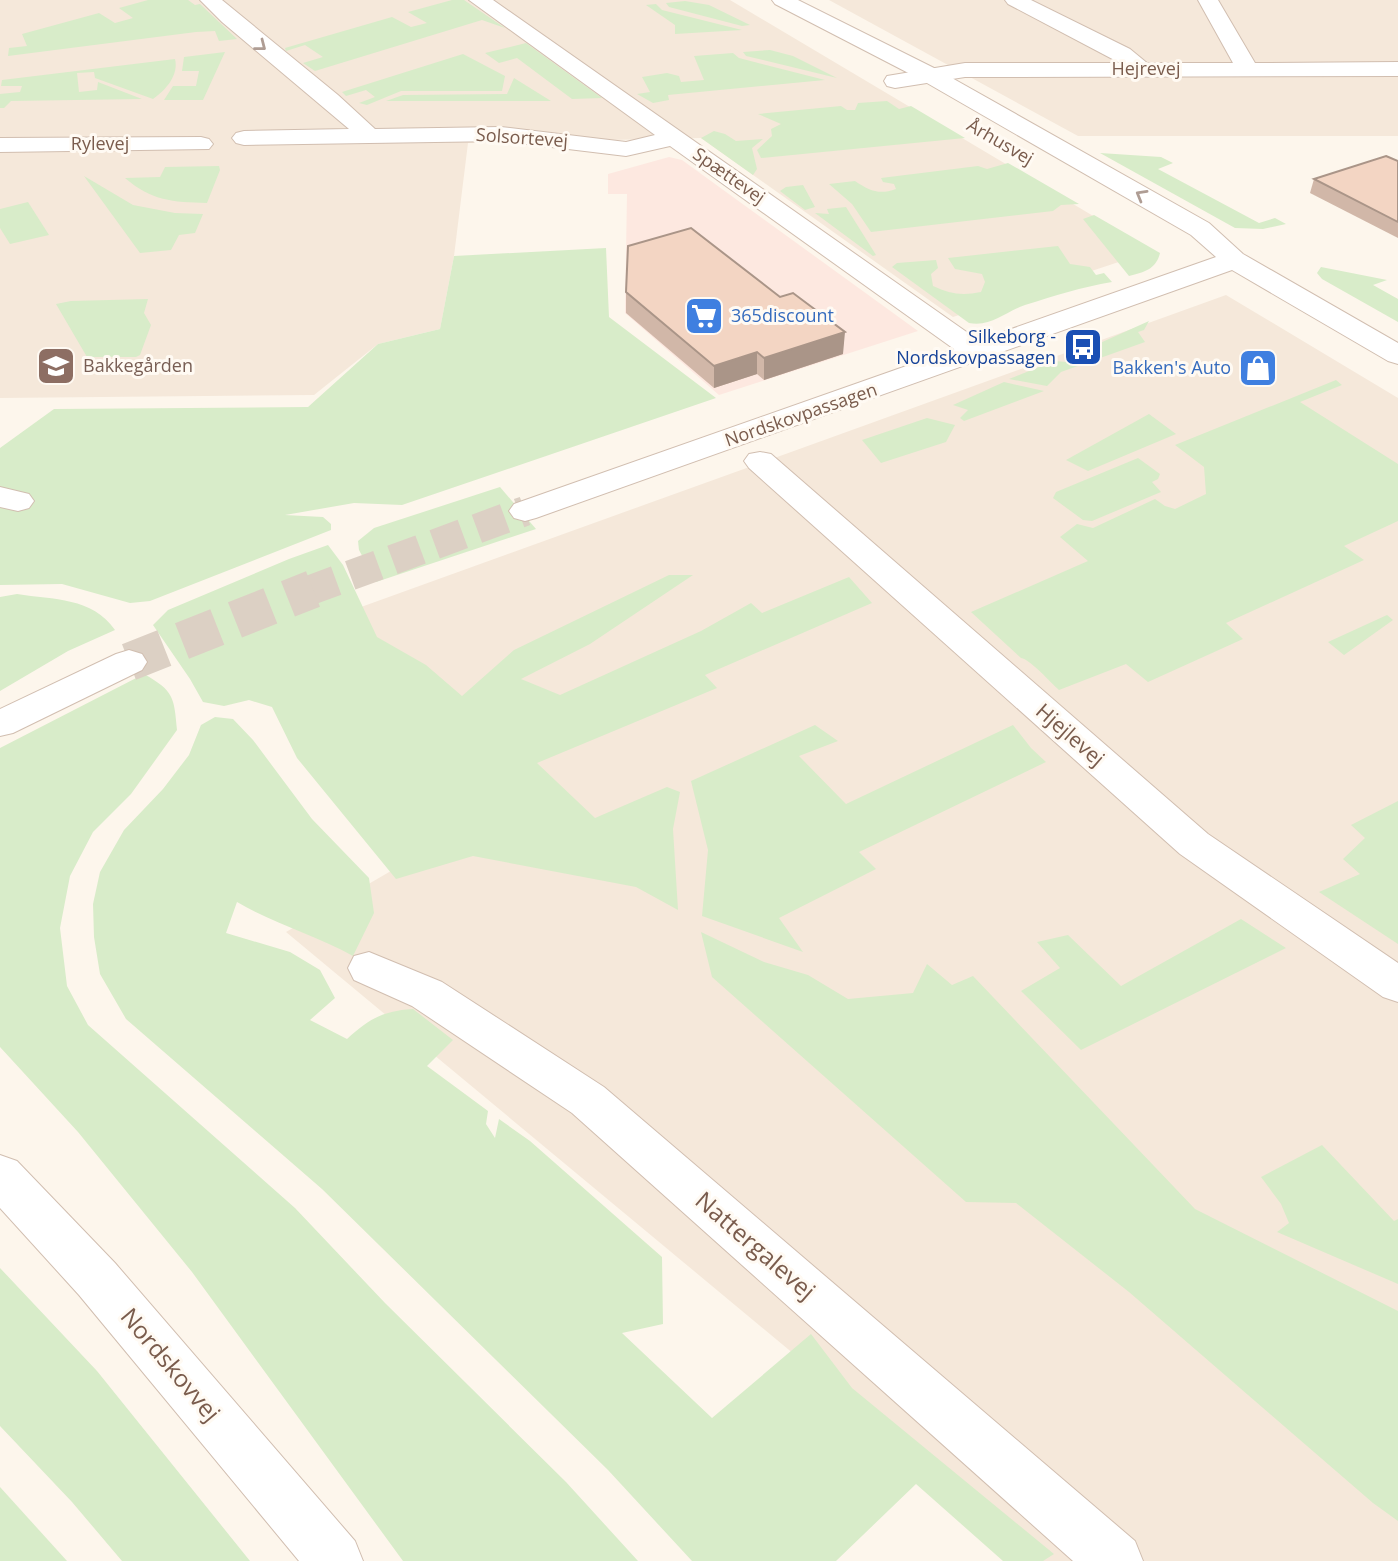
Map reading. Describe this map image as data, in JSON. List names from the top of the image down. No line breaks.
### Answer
{"streets":{"street":["Hejrevej","Solsortevej","Århusvej","Rylevej","Spættevej","Nordskovpassagen","Hjejlevej","Nattergalevej","Nordskovvej"]},"crossings":[["Hejrevej","Århusvej"],["Solsortevej","Spættevej"],["Århusvej","Nordskovpassagen"],["Spættevej","Nordskovpassagen"]],"places":{"supermarket":["365discount"],"bus stop":["Silkeborg - Nordskovpassagen"],"school or university":["Bakkegården"],"shop":["Bakken's Auto"]}}
